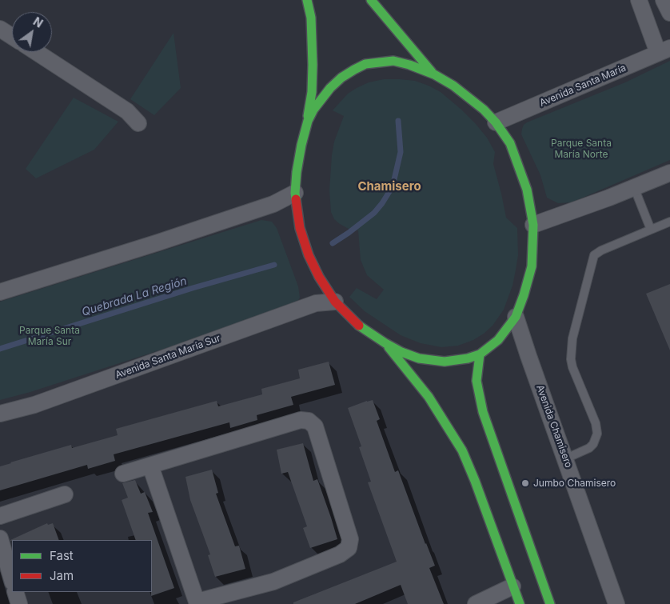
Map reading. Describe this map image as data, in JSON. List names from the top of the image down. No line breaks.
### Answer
{"streets":{"street":["Avenida Santa María","Avenida Santa María Sur","Avenida Chamisero"]},"districts":["Chamisero"],"water":["Quebrada La Región"],"parks":["Parque Santa María Norte","Parque Santa María Sur"],"places":["Jumbo Chamisero"],"legend":["Fast","Jam"],"north":"top right"}
